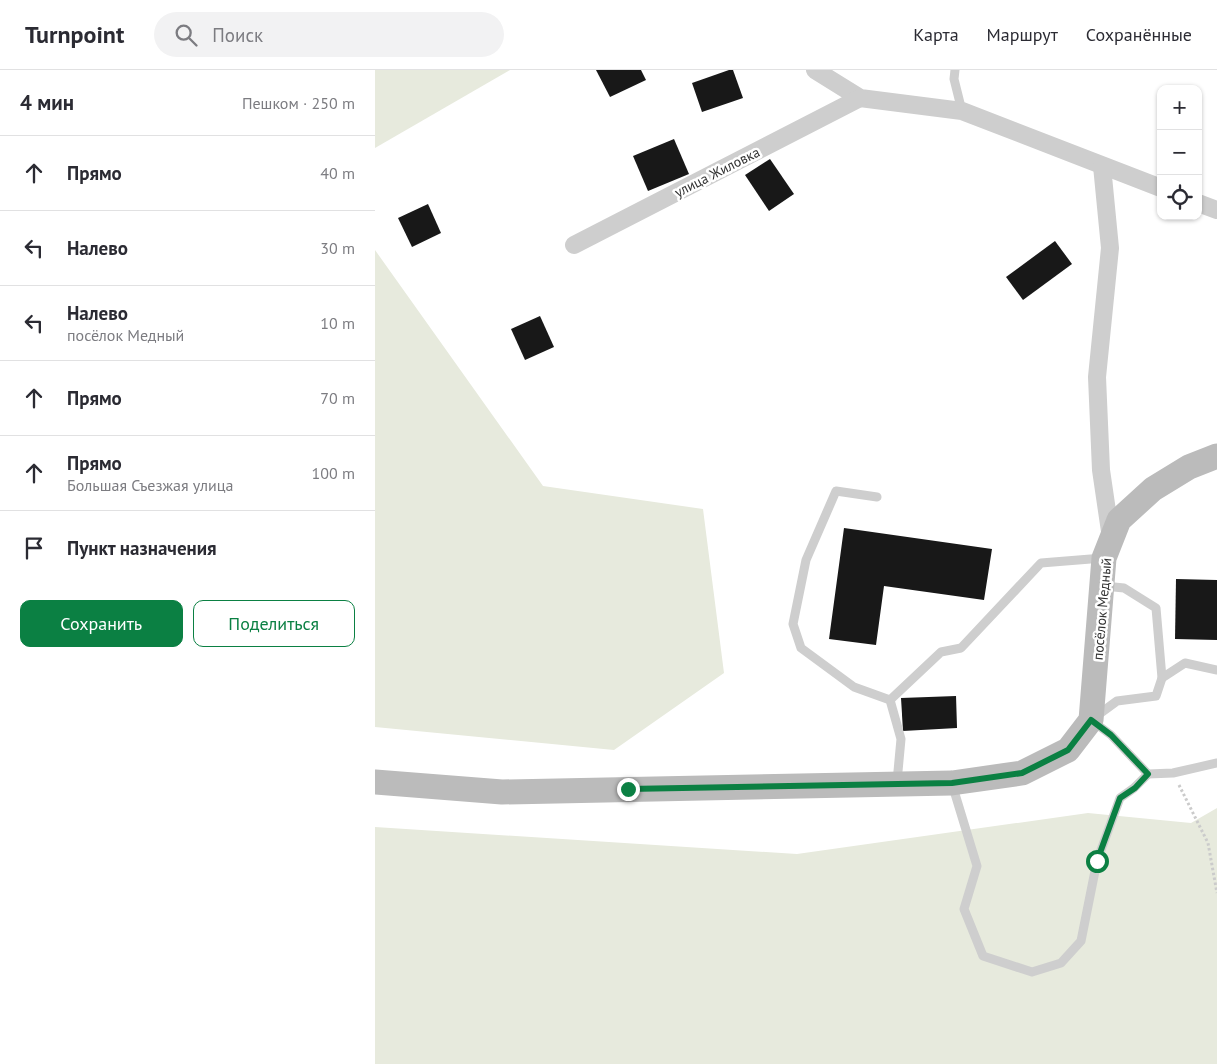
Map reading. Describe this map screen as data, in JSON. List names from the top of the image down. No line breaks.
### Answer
{"streets":{"main road":["посёлок Медный"],"street":["улица Жиловка"]},"page":{"header":"Turnpoint","search":"Поиск","nav":["Карта","Маршрут","Сохранённые"],"heading":["4 мин","Пешком · 250 m"],"map_buttons":["+","−"],"list":[["Прямо","40 m"],["Налево","30 m"],["Налево","посёлок Медный","10 m"],["Прямо","70 m"],["Прямо","Большая Съезжая улица","100 m"],"Пункт назначения"],"buttons":["Сохранить","Поделиться"]}}
